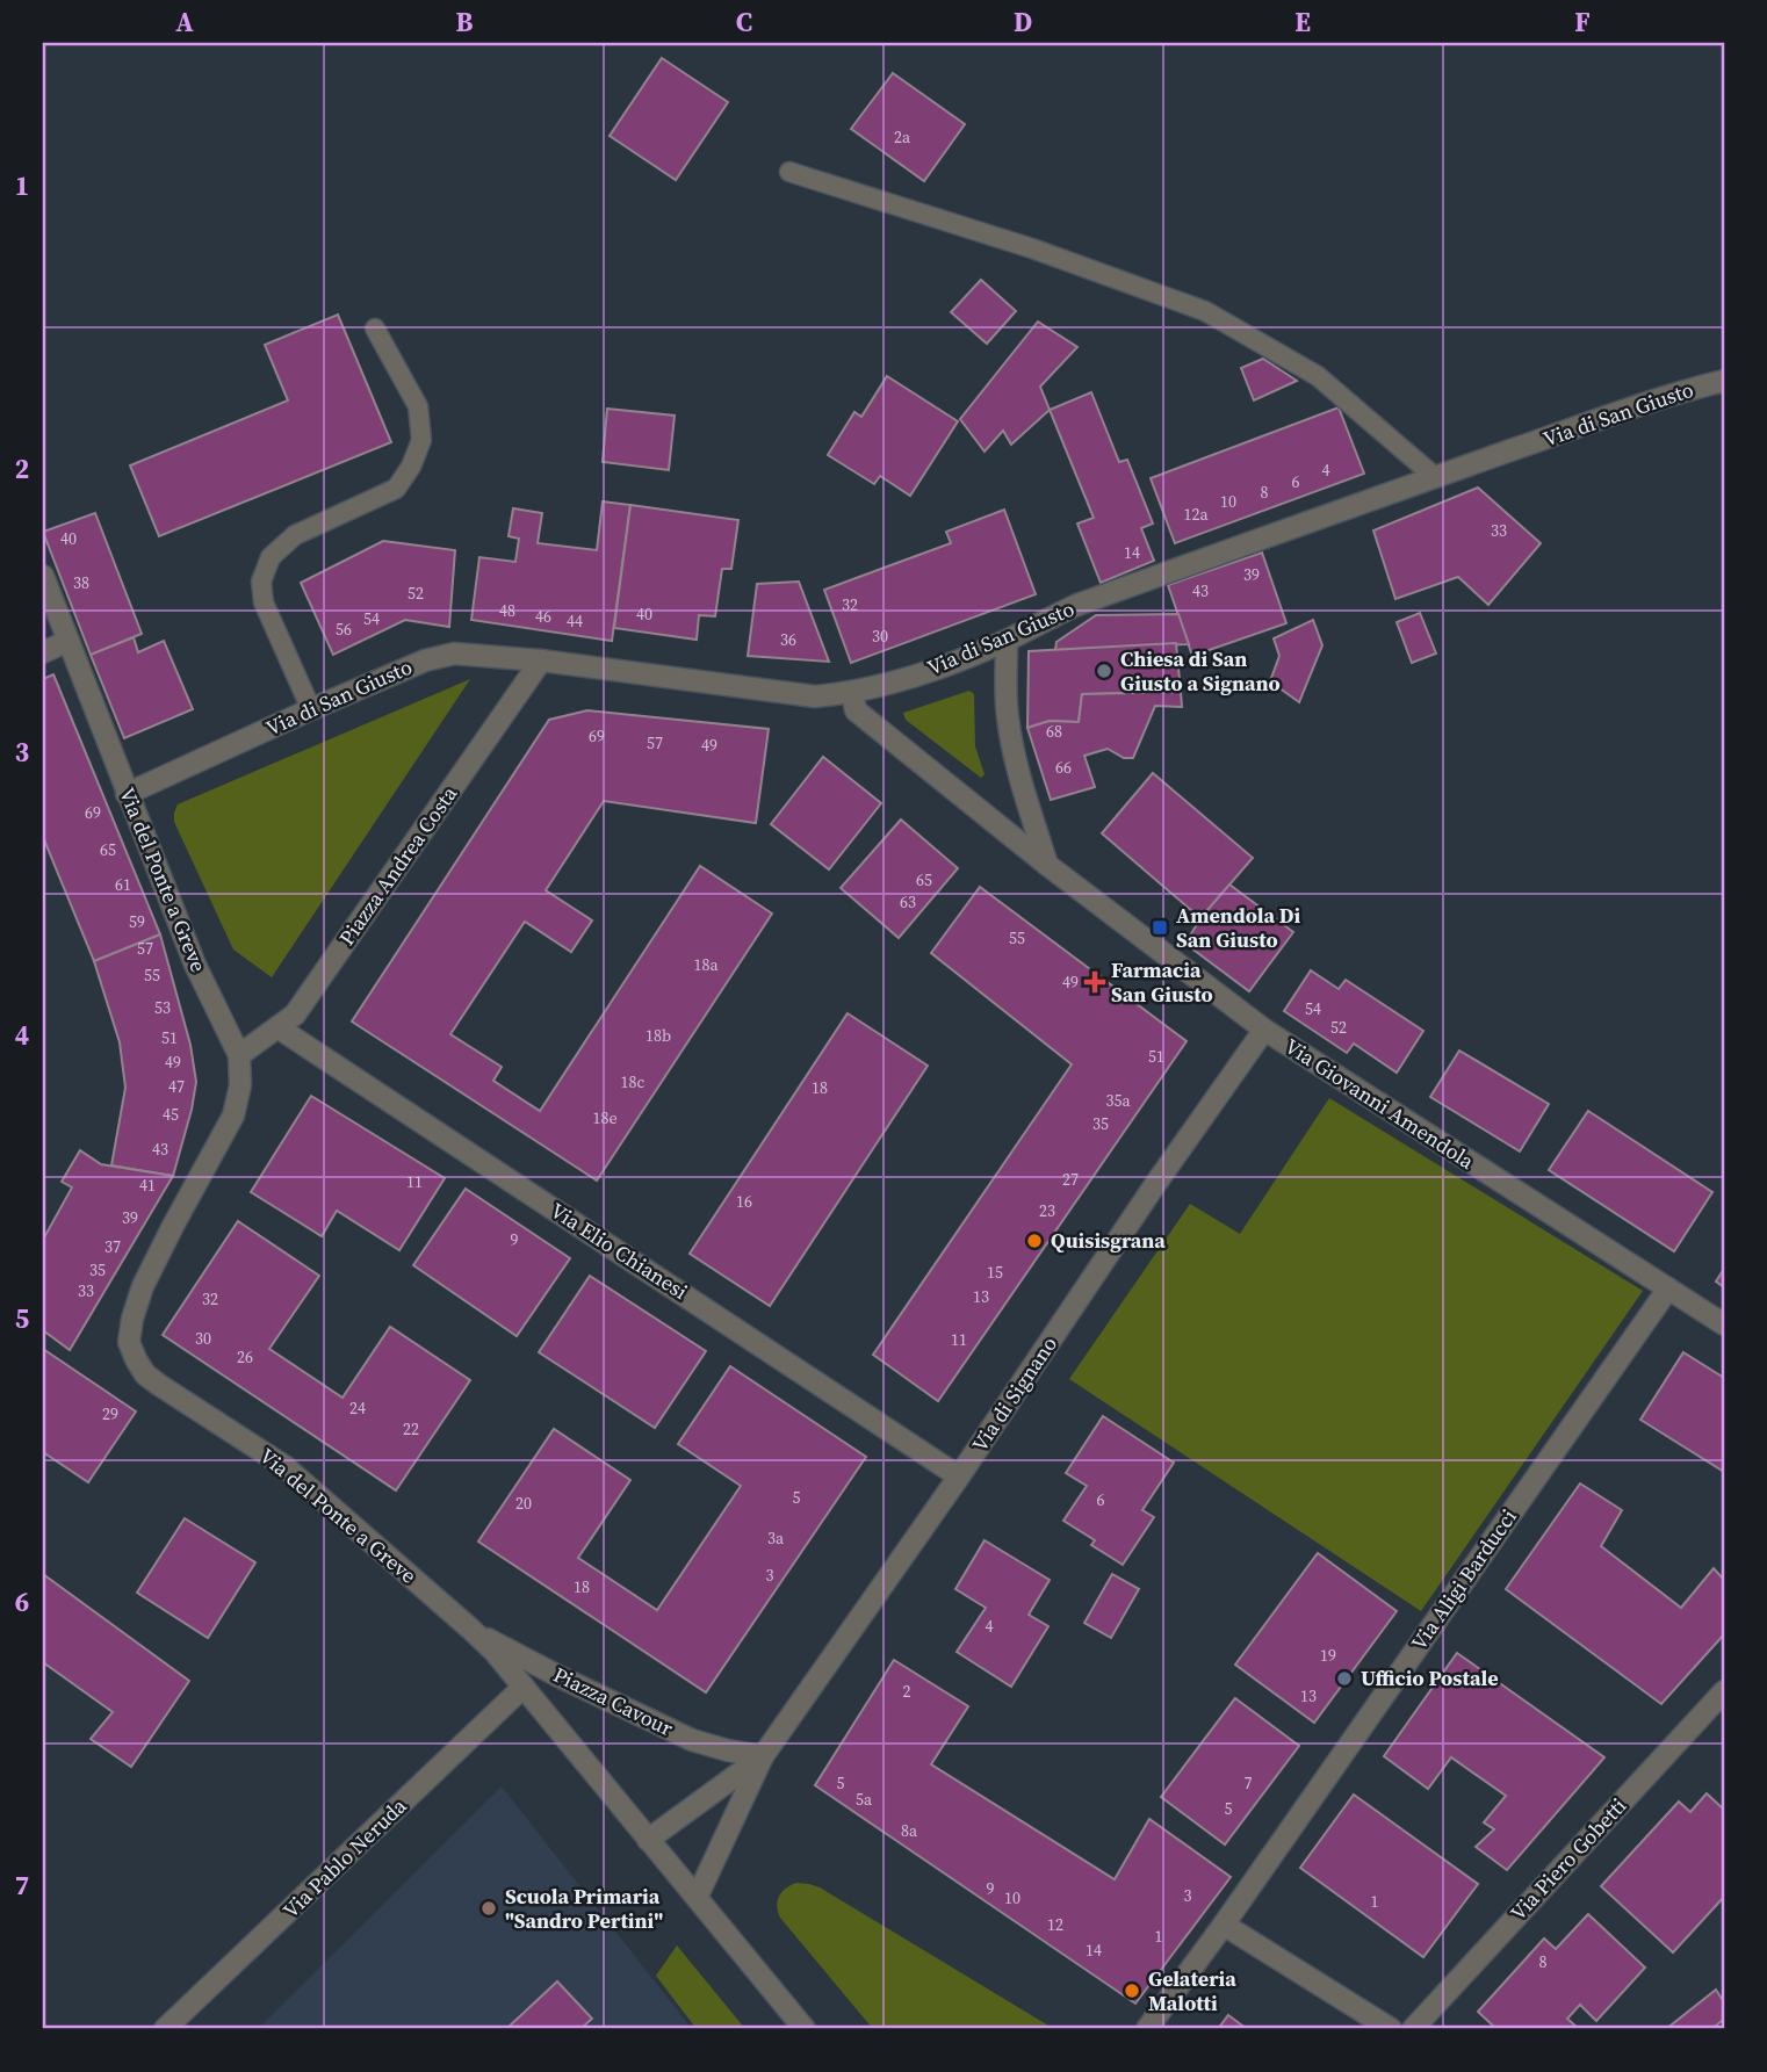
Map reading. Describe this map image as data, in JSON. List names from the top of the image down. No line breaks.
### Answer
{"streets":{"street":["Via di San Giusto","Piazza Andrea Costa","Via del Ponte a Greve","Via Giovanni Amendola","Via Elio Chianesi","Via di Signano","Via Aligi Barducci","Piazza Cavour","Via Pablo Neruda","Via Piero Gobetti"]},"crossings":[["Via di San Giusto","Piazza Andrea Costa"],["Via di San Giusto","Via del Ponte a Greve"],["Via di San Giusto","Via Giovanni Amendola"],["Piazza Andrea Costa","Via del Ponte a Greve"],["Piazza Andrea Costa","Via Elio Chianesi"],["Via del Ponte a Greve","Piazza Cavour"],["Via del Ponte a Greve","Via Pablo Neruda"],["Via Giovanni Amendola","Via di Signano"],["Via Giovanni Amendola","Via Aligi Barducci"],["Via Elio Chianesi","Via di Signano"],["Via di Signano","Piazza Cavour"]],"places":{"other":["Chiesa di San Giusto a Signano","Quisisgrana","Ufficio Postale","Scuola Primaria \"Sandro Pertini\"","Gelateria Malotti"],"transit":["Amendola Di San Giusto"],"health":["Farmacia San Giusto"]},"house_numbers":["2a","4","6","8","10","12a","33","40","14","39","38","43","52","32","48","40","46","54","44","56","30","36","68","69","57","49","66","69","65","65","61","63","59","55","57","18a","55","49","53","54","52","18b","51","51","49","18c","47","18","35a","45","18e","35","43","27","11","41","16","23","39","9","37","35","15","33","13","32","30","11","26","24","29","22","5","6","20","3a","3","18","4","19","2","13","5","7","5a","5","8a","9","3","10","1","12","1","14","8"],"grid":{"columns":["A","B","C","D","E","F"],"rows":["1","2","3","4","5","6","7"]}}
